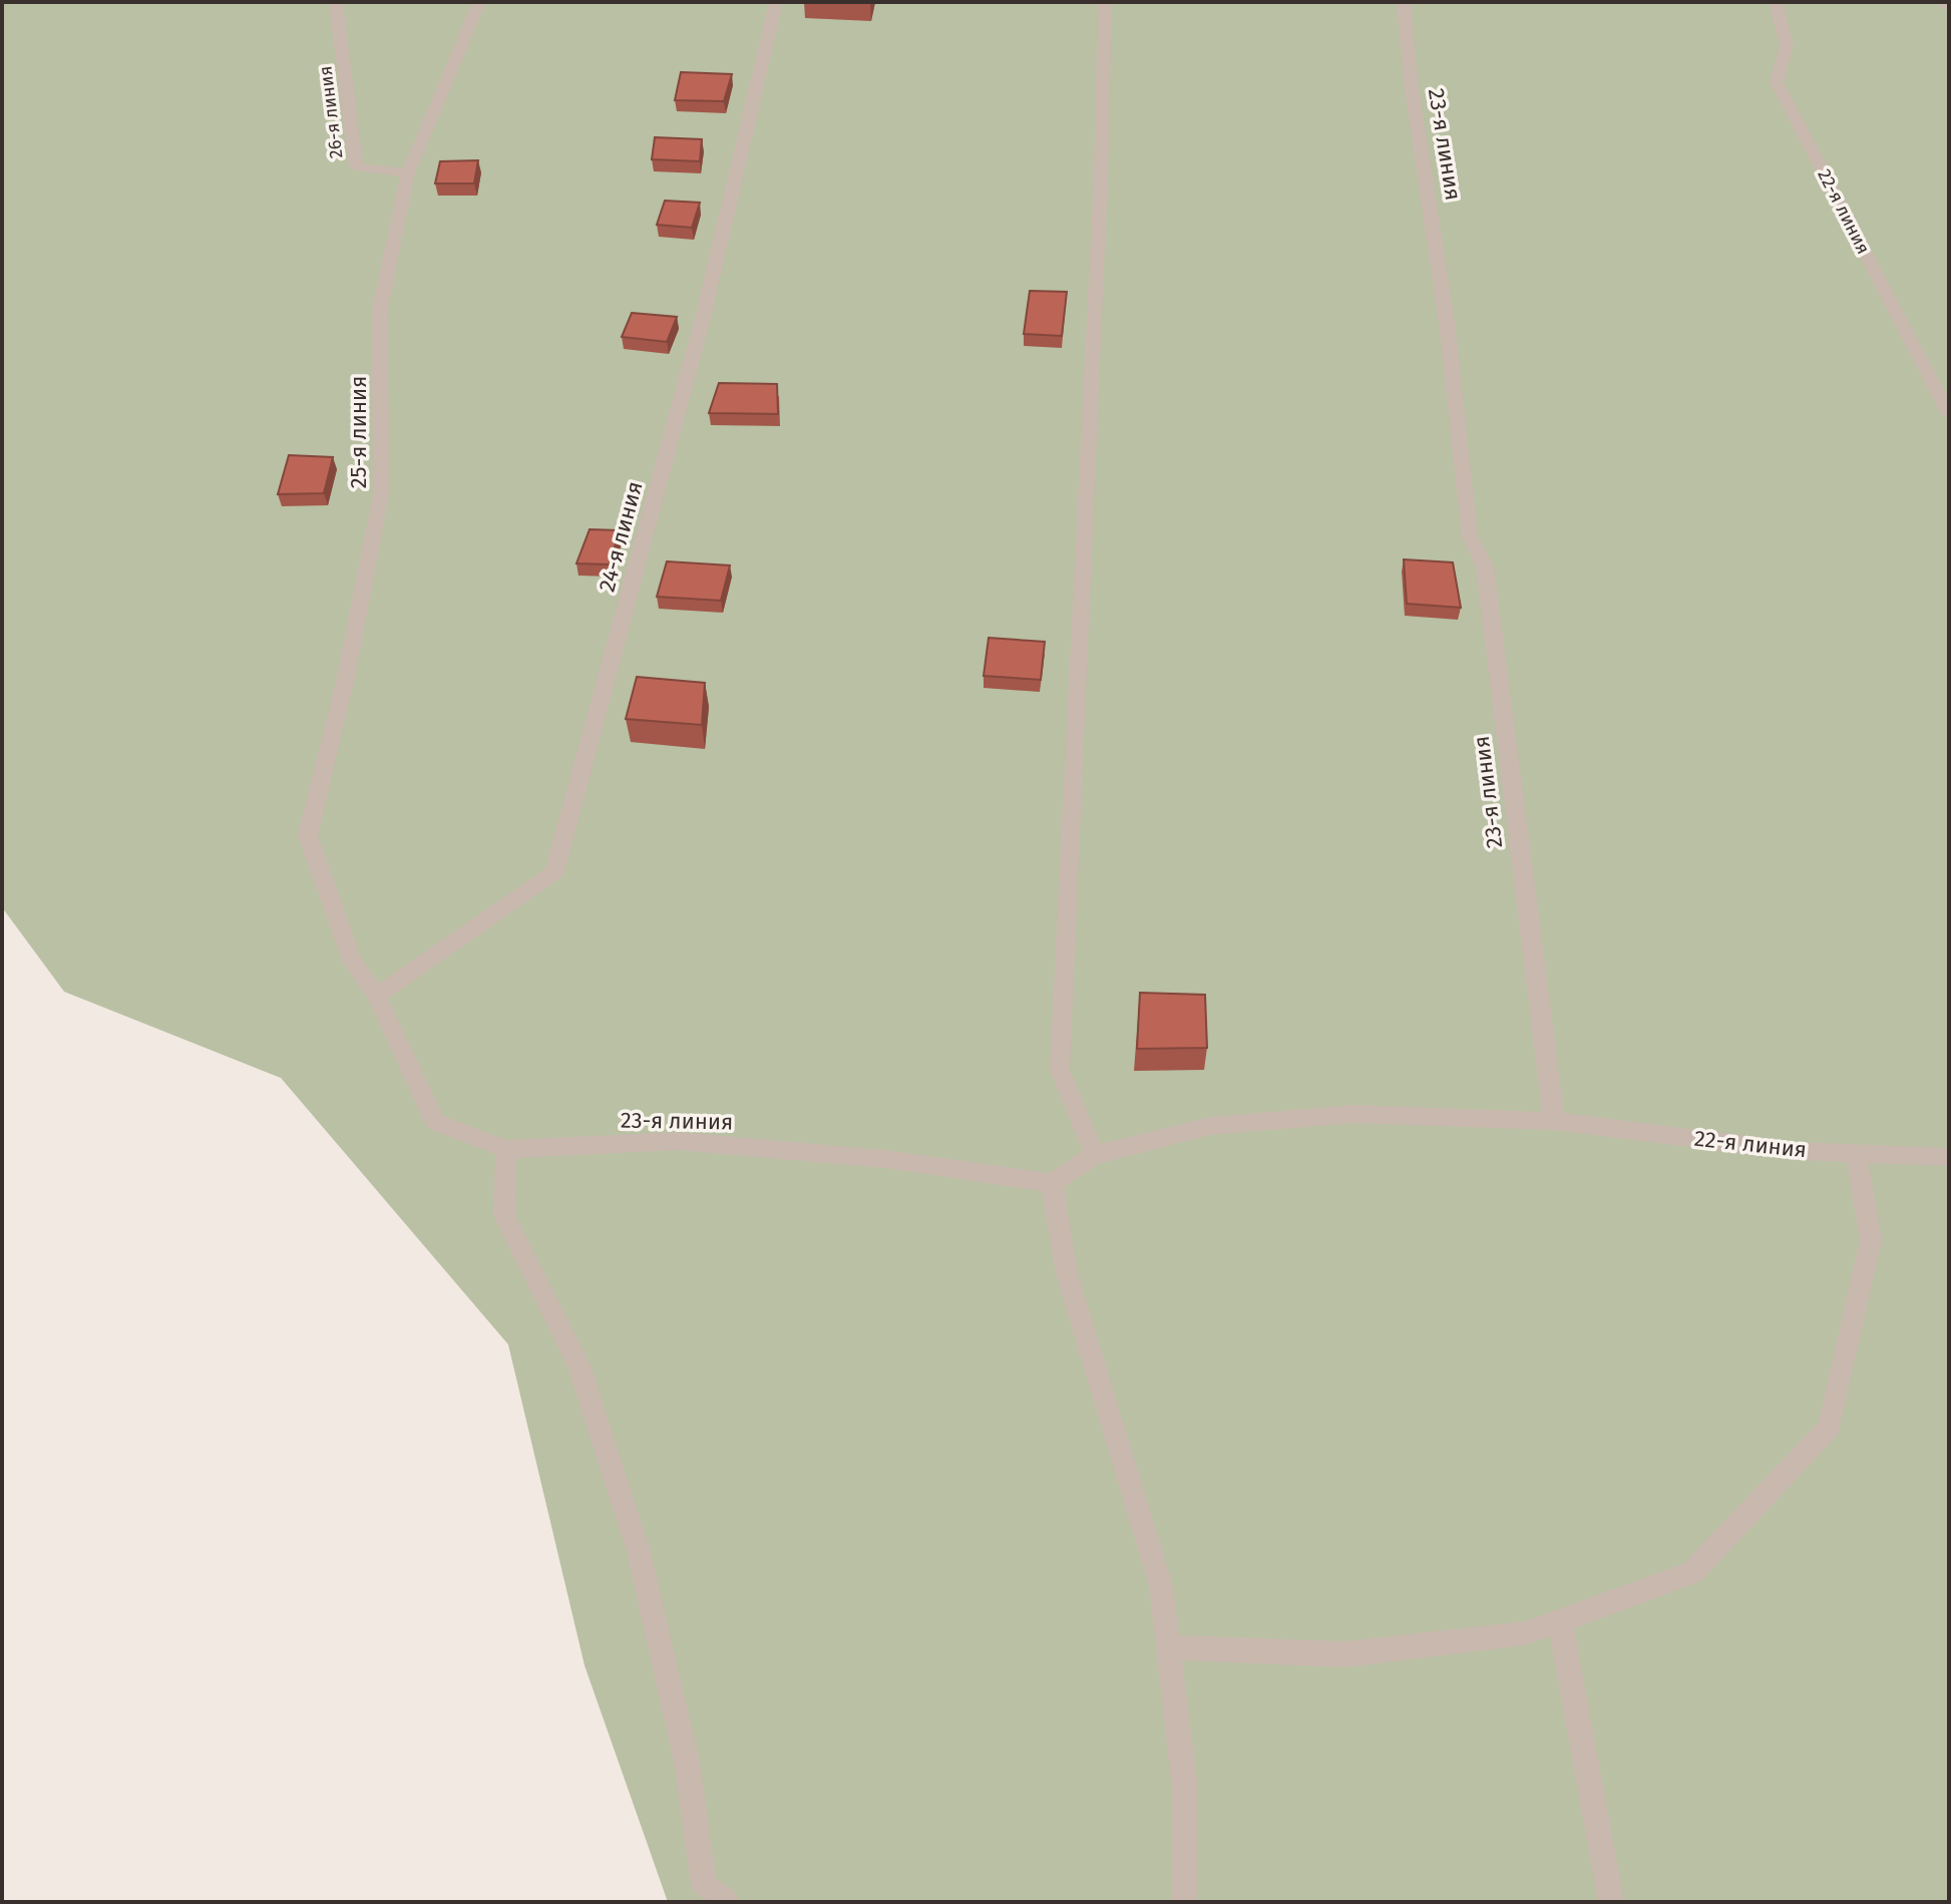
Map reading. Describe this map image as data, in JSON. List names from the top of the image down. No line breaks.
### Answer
{"streets":{"lane":["26-я линия","23-я линия","22-я линия","25-я линия","24-я линия"]},"crossings":[["26-я линия","25-я линия"],["23-я линия","22-я линия"],["23-я линия","25-я линия"],["23-я линия","24-я линия"]]}
